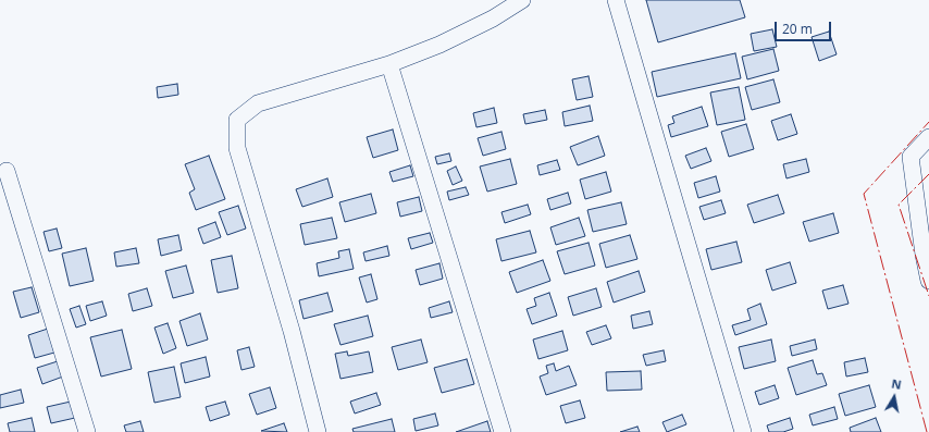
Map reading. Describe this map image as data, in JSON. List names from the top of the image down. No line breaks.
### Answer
{"scale_bar":"20 m","north":"top"}
